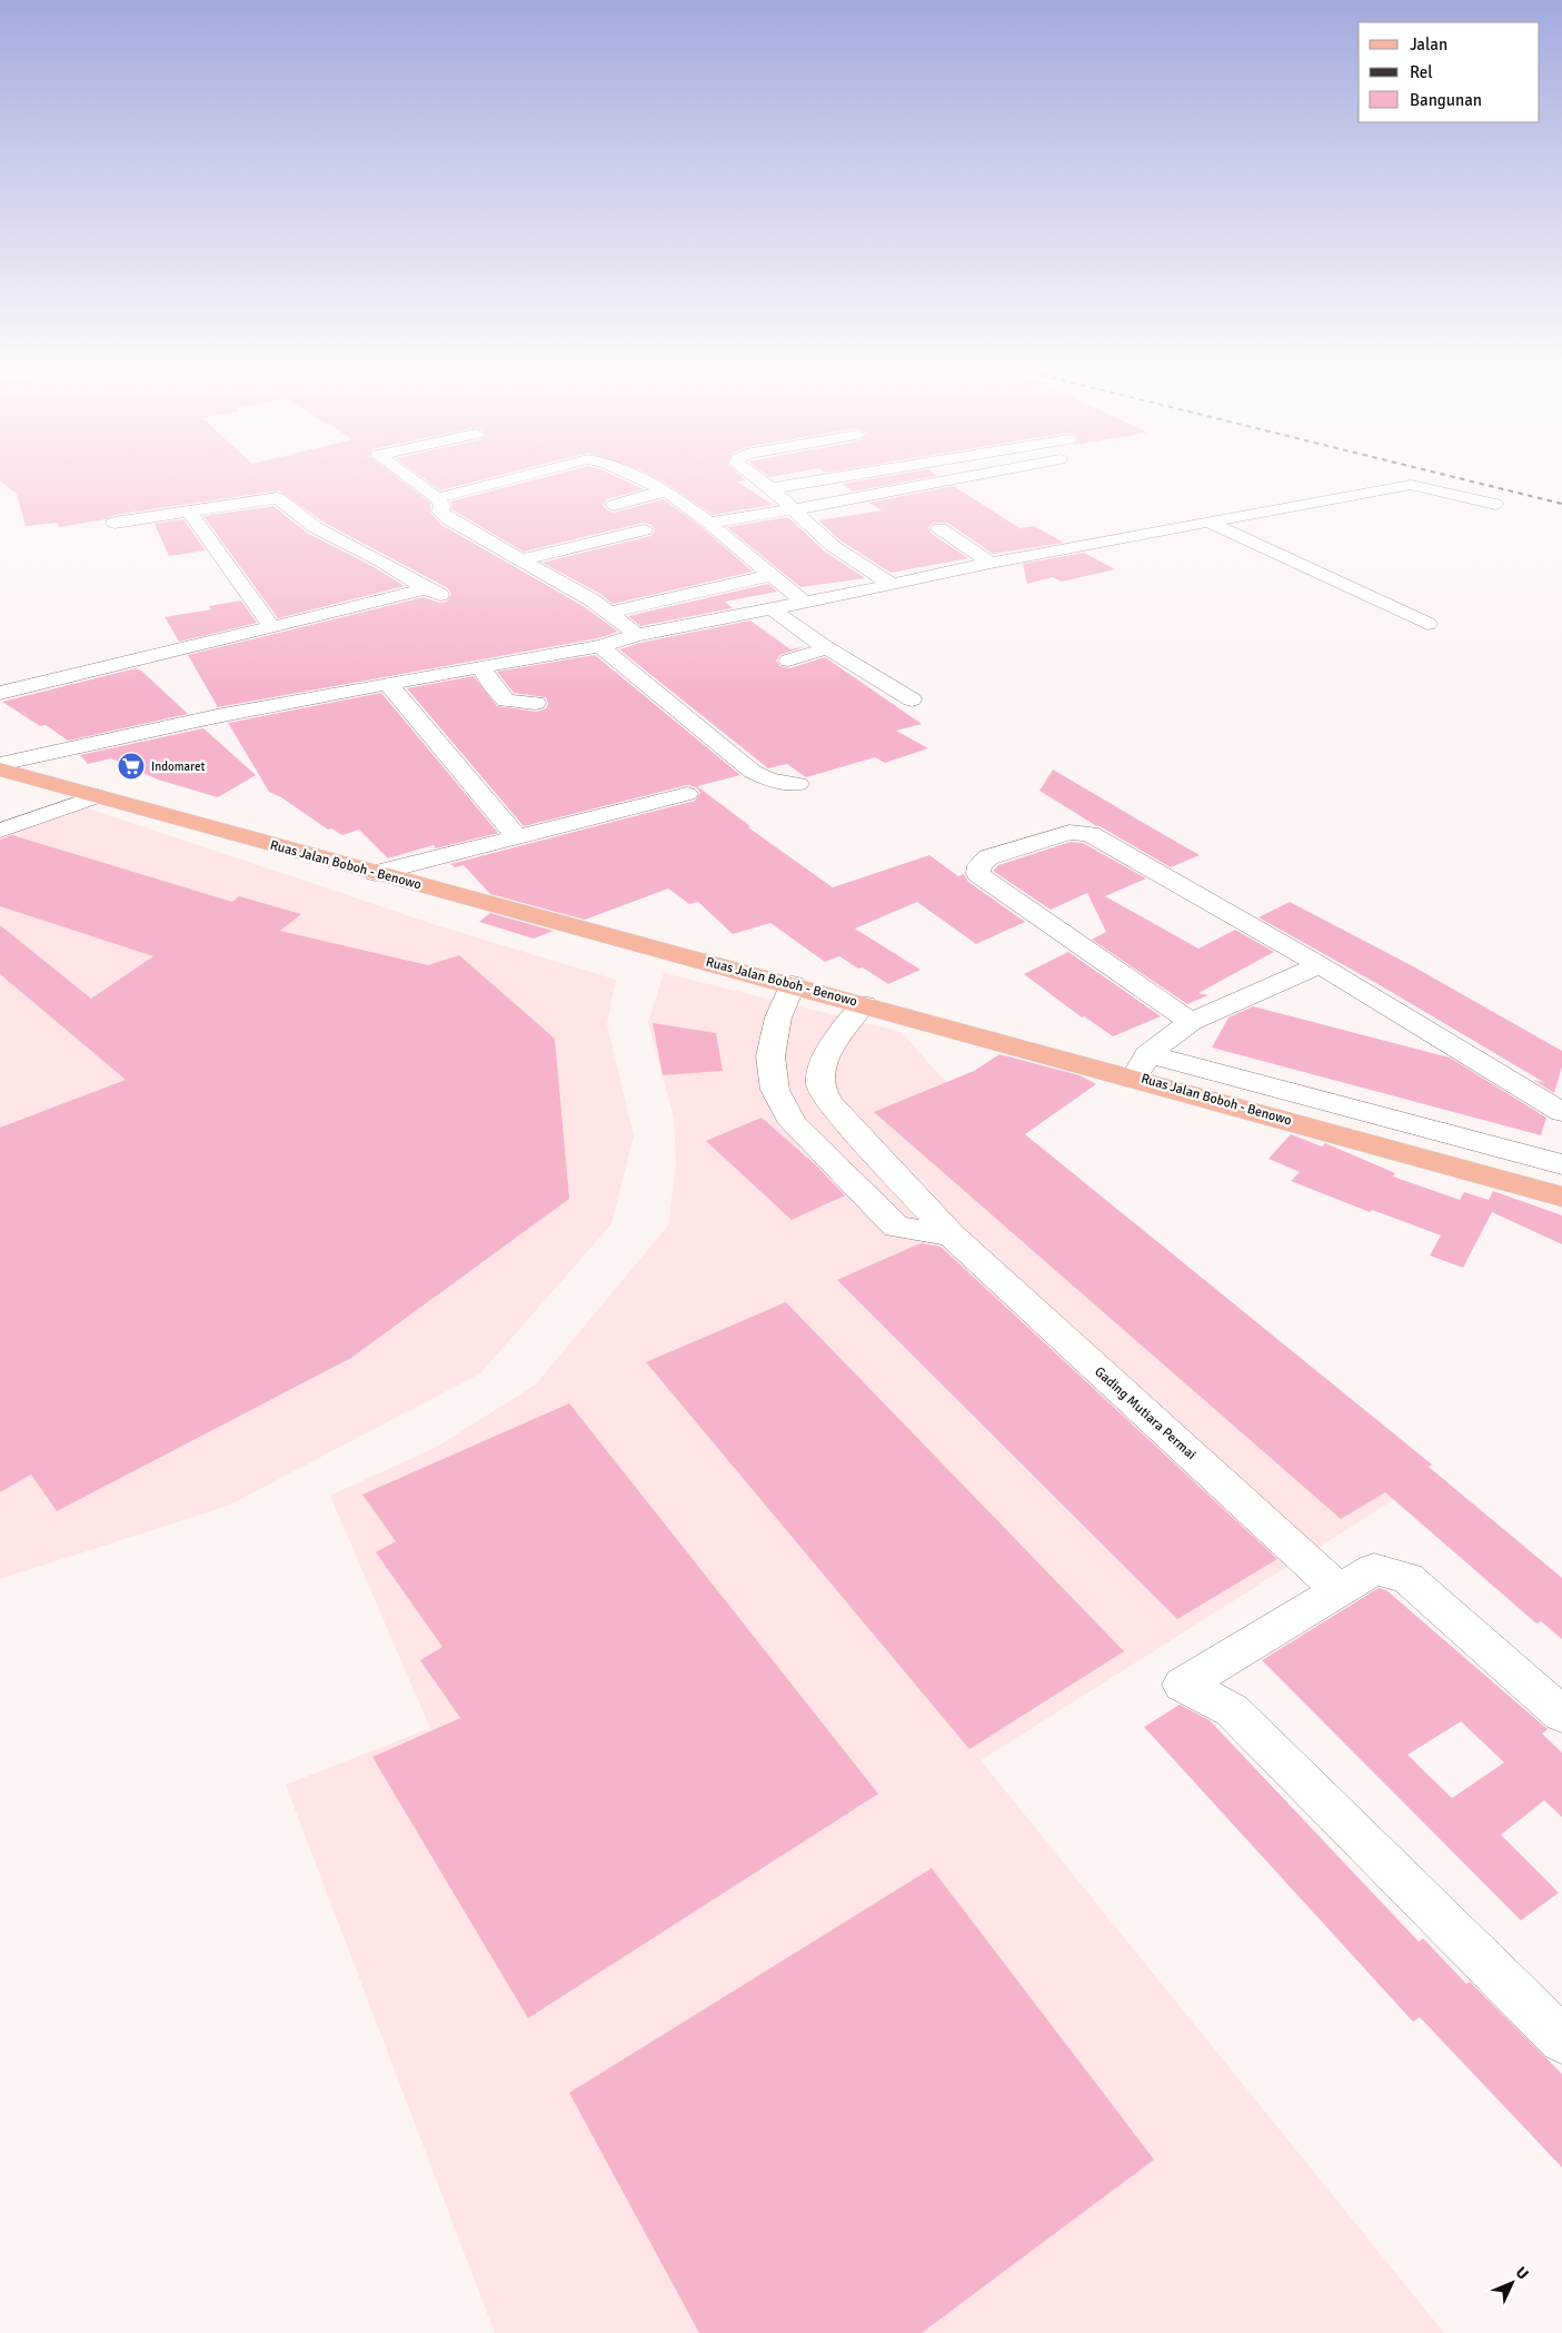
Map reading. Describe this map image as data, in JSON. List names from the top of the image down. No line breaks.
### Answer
{"streets":{"main road":["Ruas Jalan Boboh - Benowo"],"street":["Gading Mutiara Permai"]},"places":{"supermarket":["Indomaret"]},"legend":["Jalan","Rel","Bangunan"],"north":"top right"}
